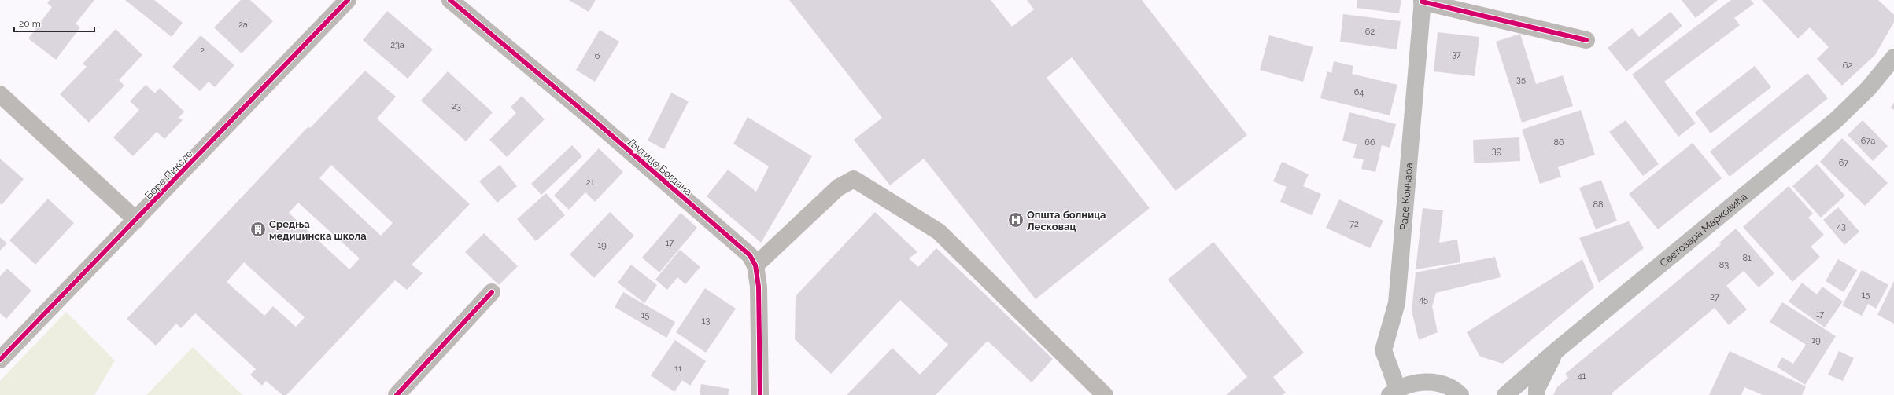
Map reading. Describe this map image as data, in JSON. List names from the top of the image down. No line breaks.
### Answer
{"streets":{"main road":["Раде Кончара","Светозара Марковића"],"street":["Љутице Богдана","Боре Пиксле"]},"places":{"hospital":["Општа болница Лесковац"],"building":["Средња медицинска школа"]},"house_numbers":["2a","62","23a","2","37","6","62","35","64","23","67a","66","86","39","67","21","88","72","43","17","19","81","83","15","27","45","17","15","13","19","11","41"],"scale_bar":"20 m"}
